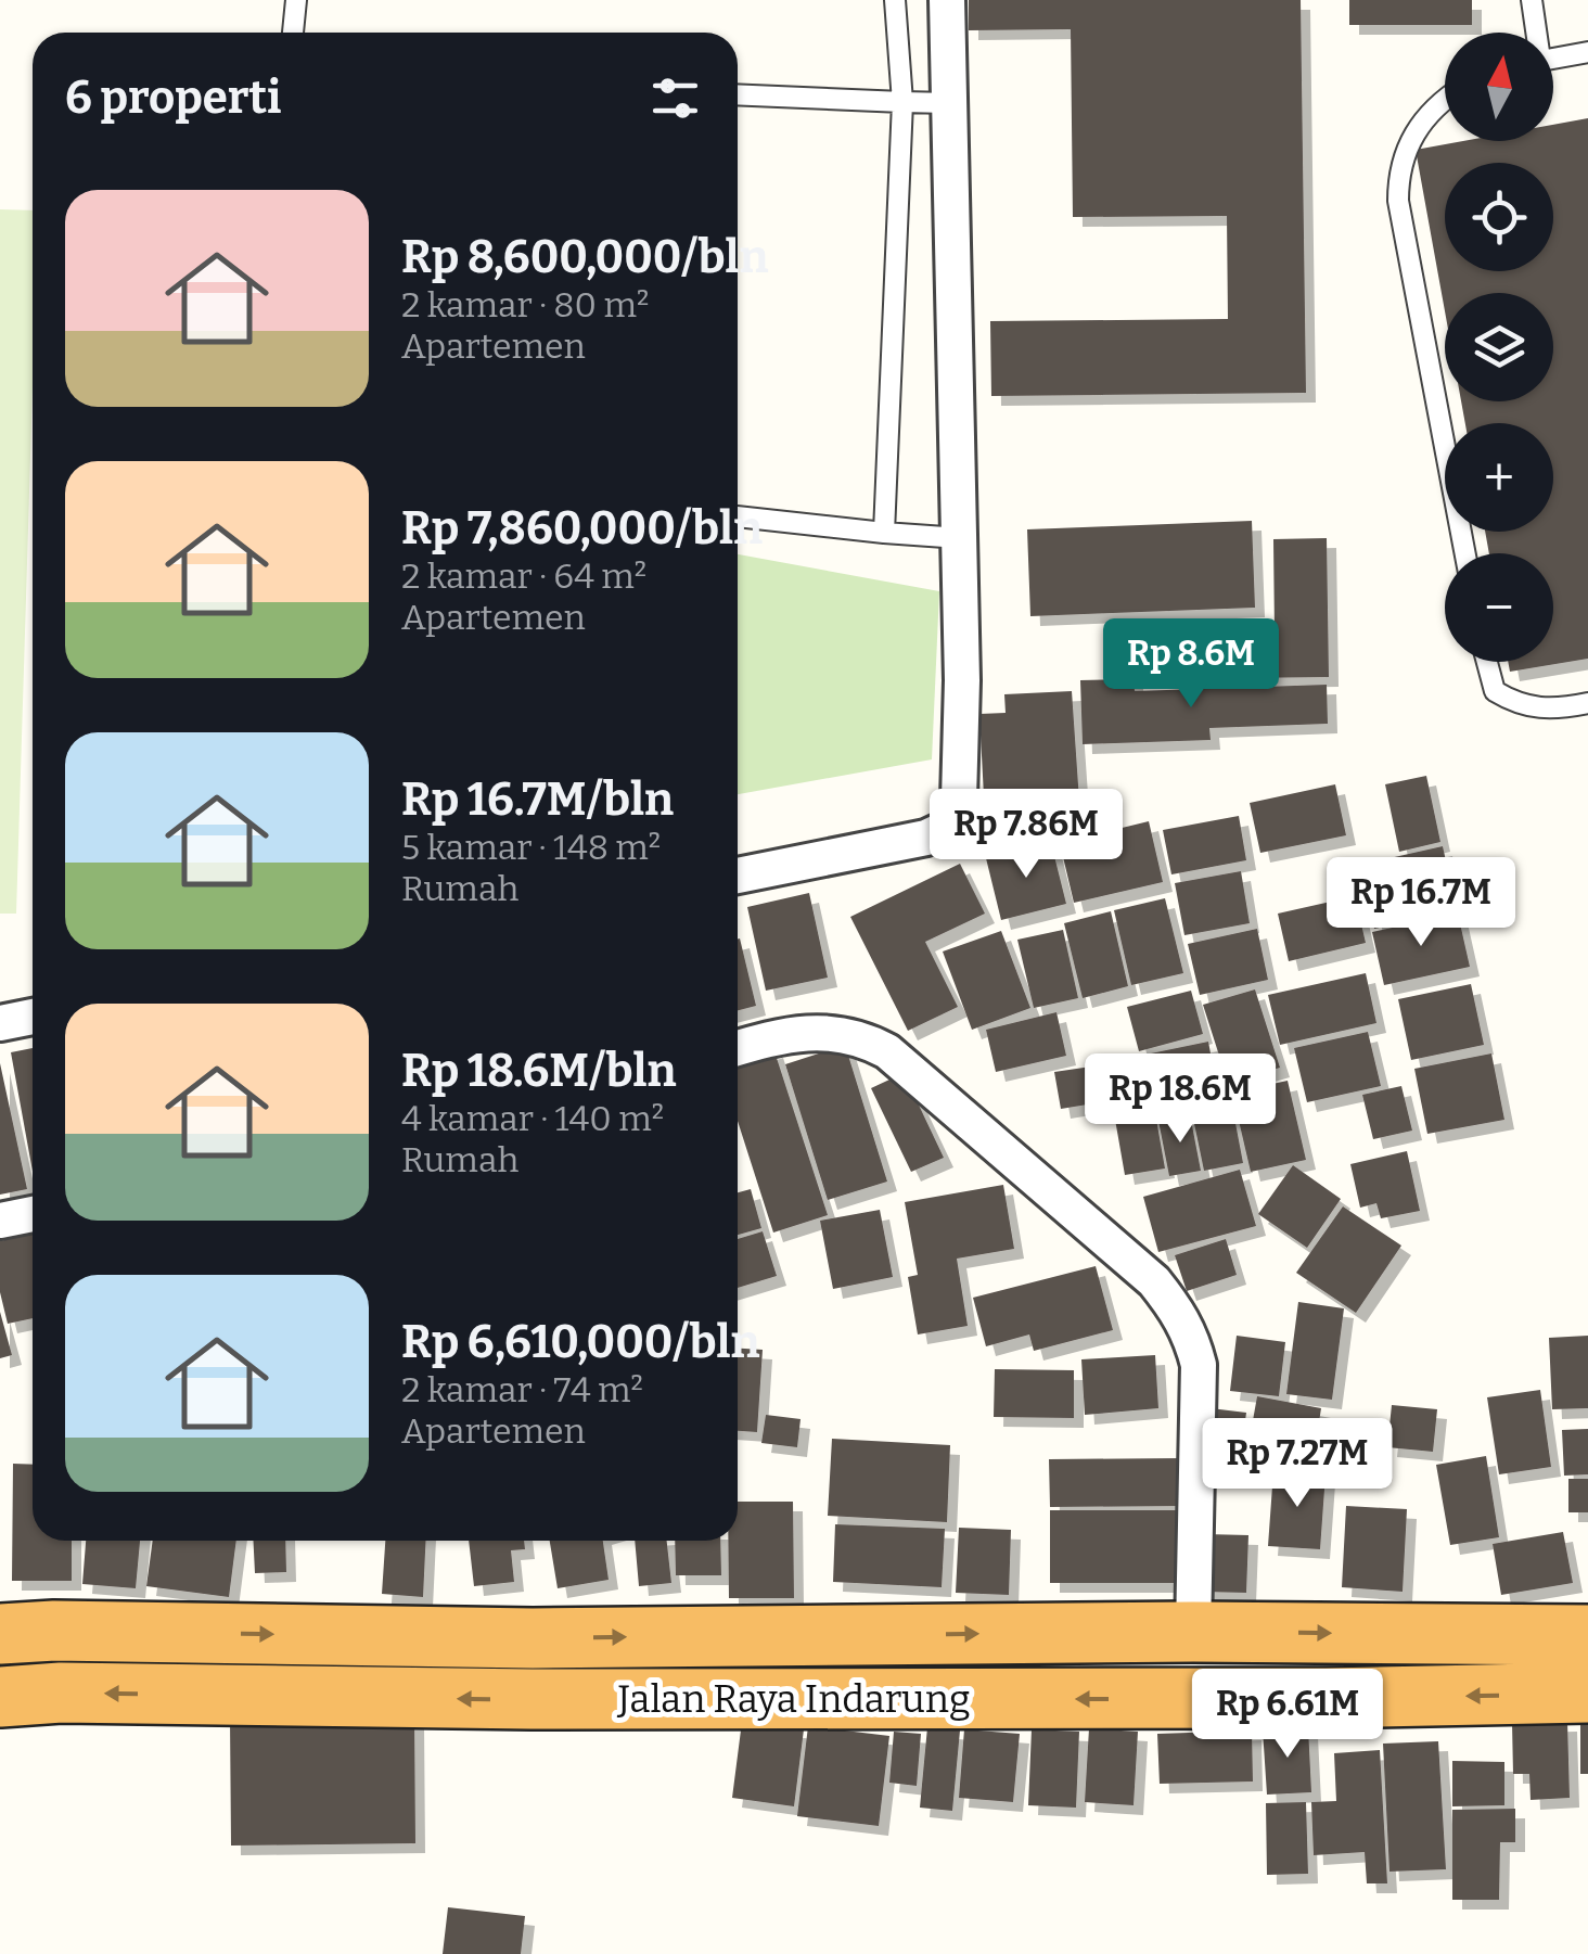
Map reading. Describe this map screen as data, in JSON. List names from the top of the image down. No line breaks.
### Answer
{"streets":{"highway":["Jalan Raya Indarung"]},"north":"top","page":{"map_buttons":["+","−"],"heading":"6 properti","list":[{"name":"Rp 8,600,000/bln","note":"2 kamar · 80 m² · Apartemen"},{"name":"Rp 7,860,000/bln","note":"2 kamar · 64 m² · Apartemen"},{"name":"Rp 16.7M/bln","note":"5 kamar · 148 m² · Rumah"},{"name":"Rp 18.6M/bln","note":"4 kamar · 140 m² · Rumah"},{"name":"Rp 6,610,000/bln","note":"2 kamar · 74 m² · Apartemen"}],"price":["Rp 8.6M","Rp 7.86M","Rp 16.7M","Rp 18.6M","Rp 7.27M","Rp 6.61M"]}}
